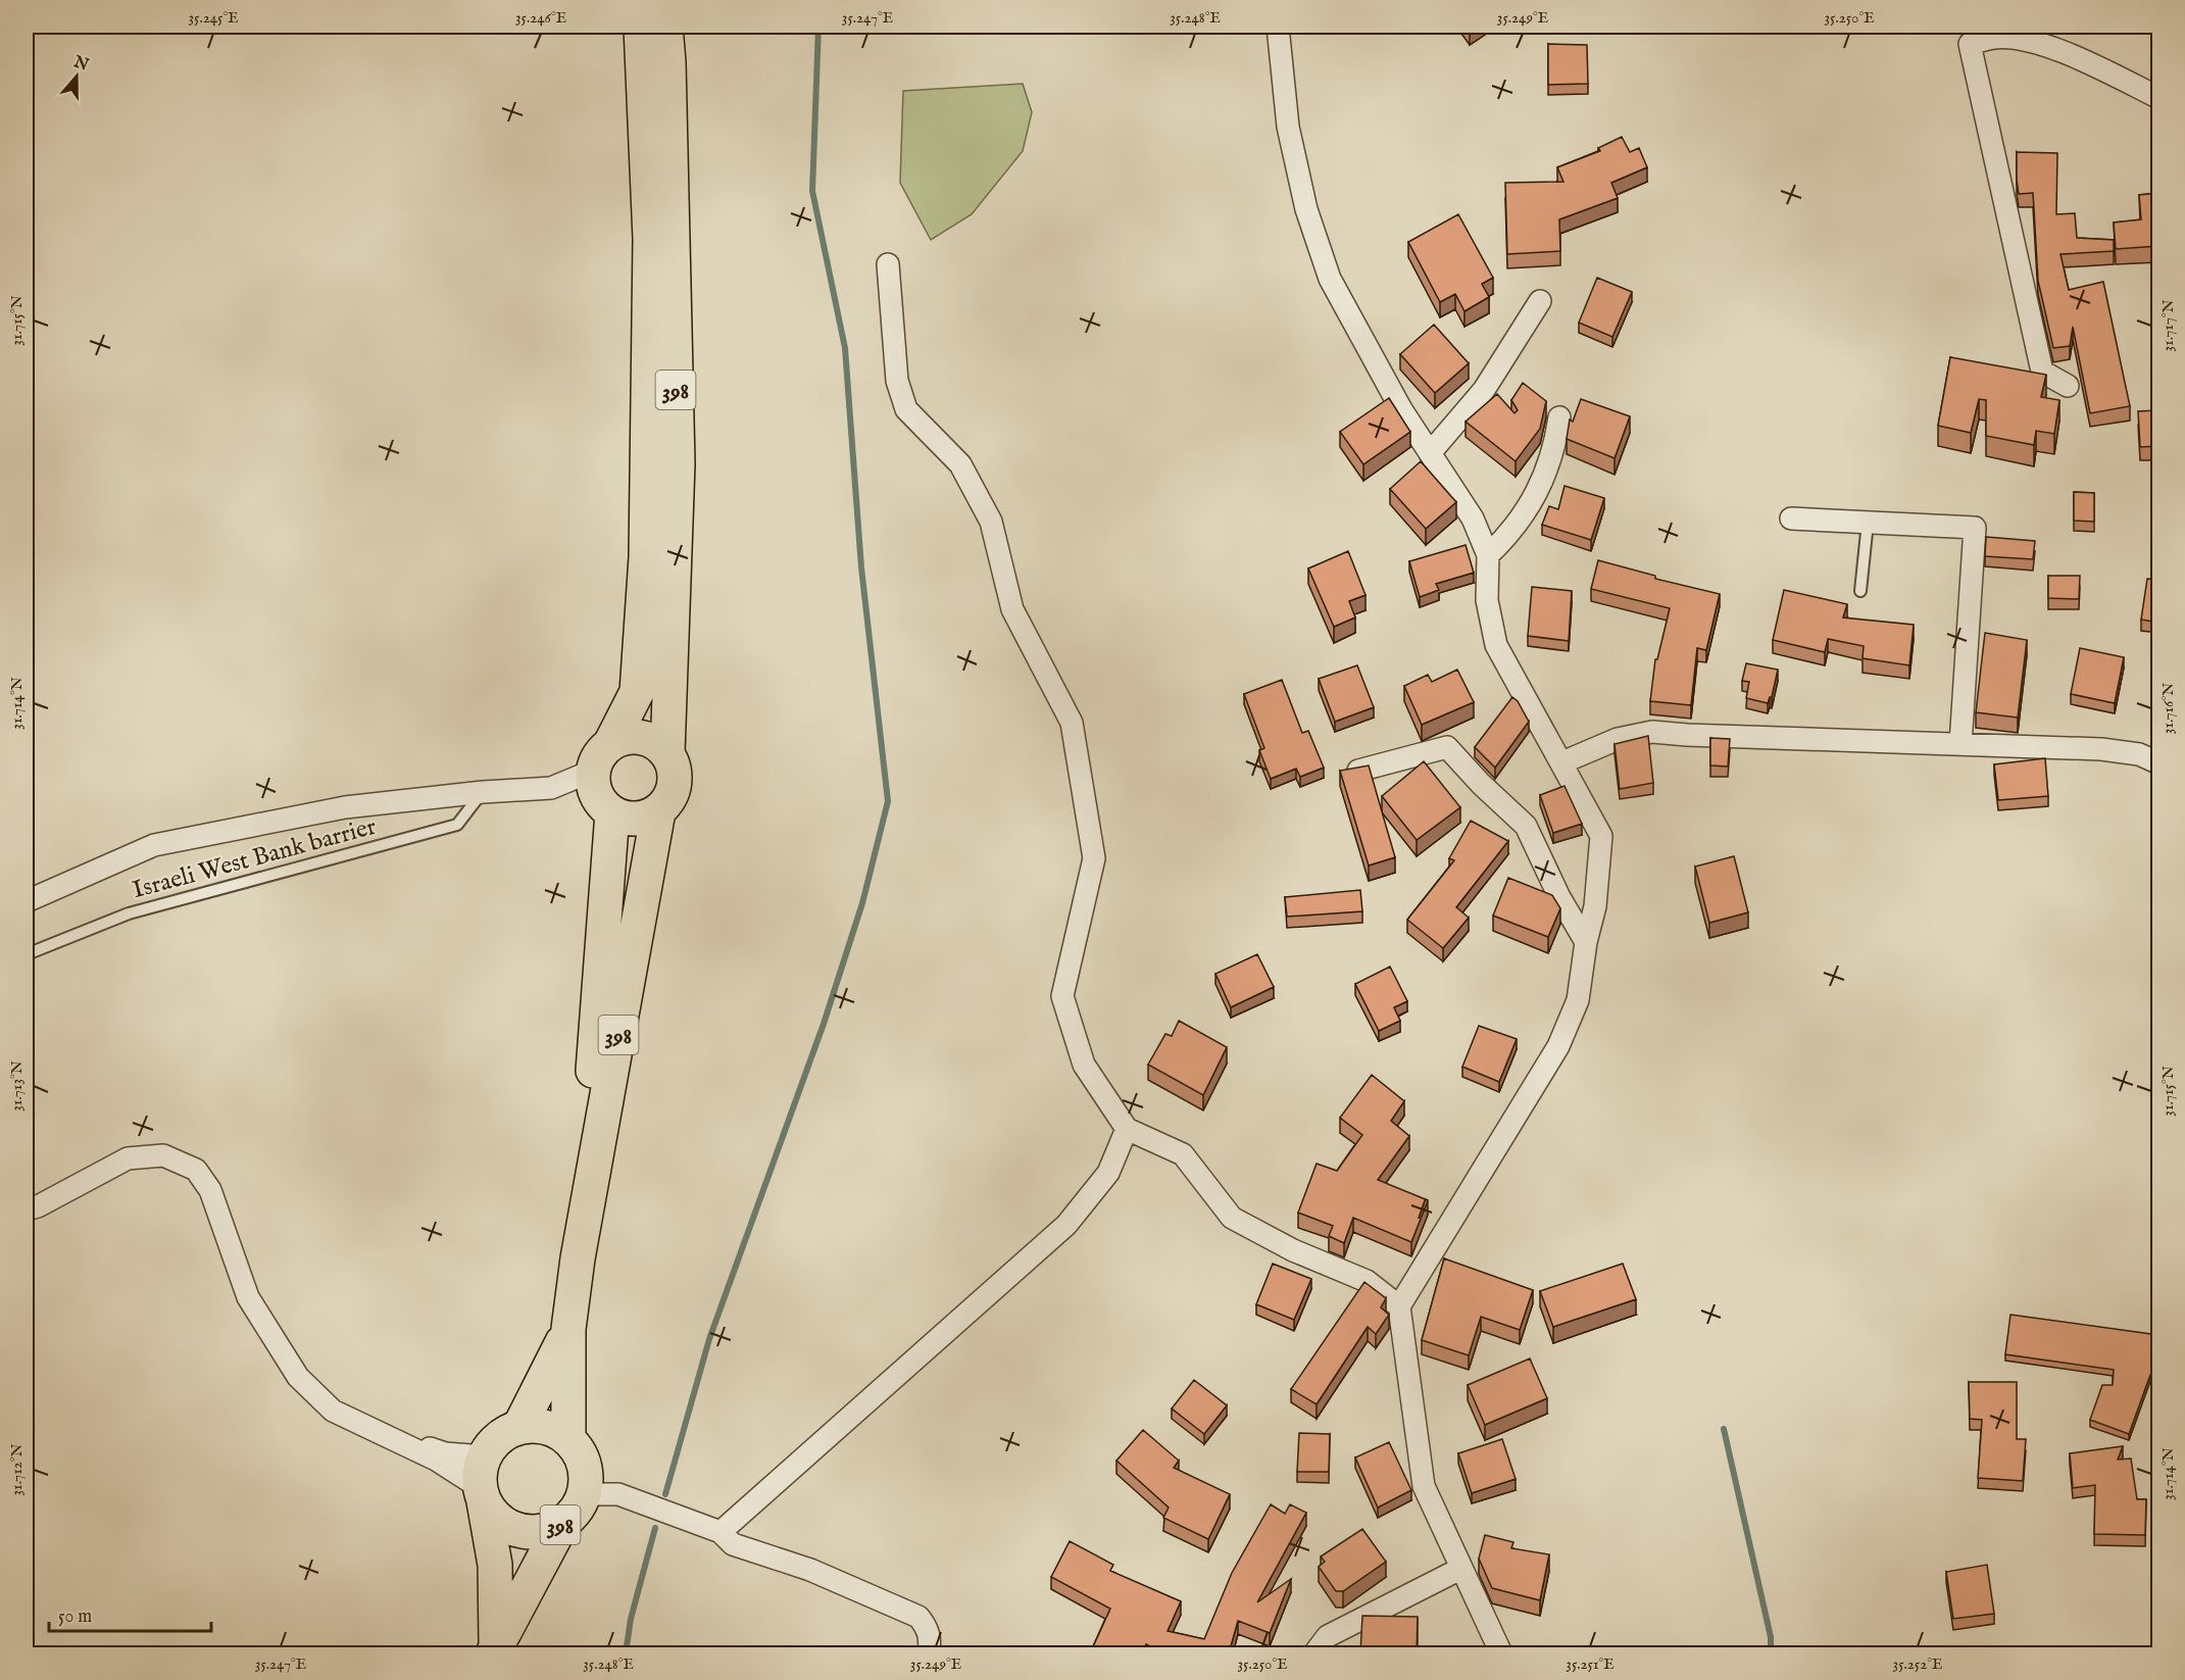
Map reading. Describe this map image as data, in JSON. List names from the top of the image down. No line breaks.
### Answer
{"streets":{"main road":["398"],"lane":["Israeli West Bank barrier"]},"scale_bar":"50 m","north":"top","coordinates":["35.245°E","35.246°E","35.247°E","35.248°E","35.249°E","35.250°E","31.715°N","31.717°N","31.714°N","31.716°N","31.713°N","31.712°N","35.251°E","35.252°E"]}
